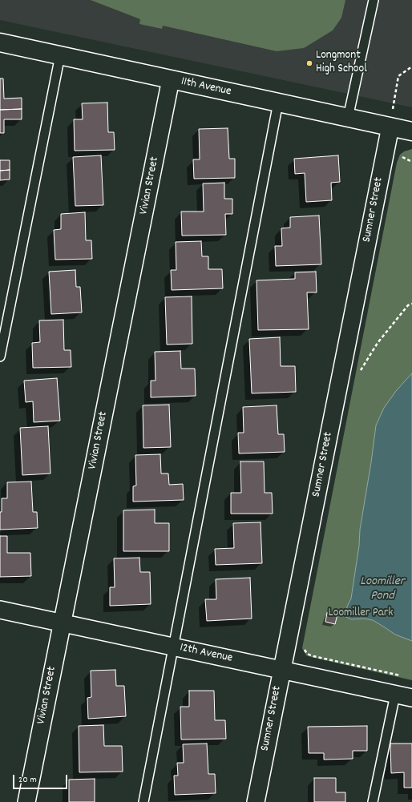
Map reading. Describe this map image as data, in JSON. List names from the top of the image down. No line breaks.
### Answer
{"streets":{"street":["11th Avenue","Vivian Street","Sumner Street","12th Avenue"]},"crossings":[["11th Avenue","Vivian Street"],["11th Avenue","Sumner Street"],["Vivian Street","12th Avenue"],["Sumner Street","12th Avenue"]],"water":["Loomiller Pond"],"parks":["Loomiller Park"],"places":["Longmont High School"],"scale_bar":"20 m"}
